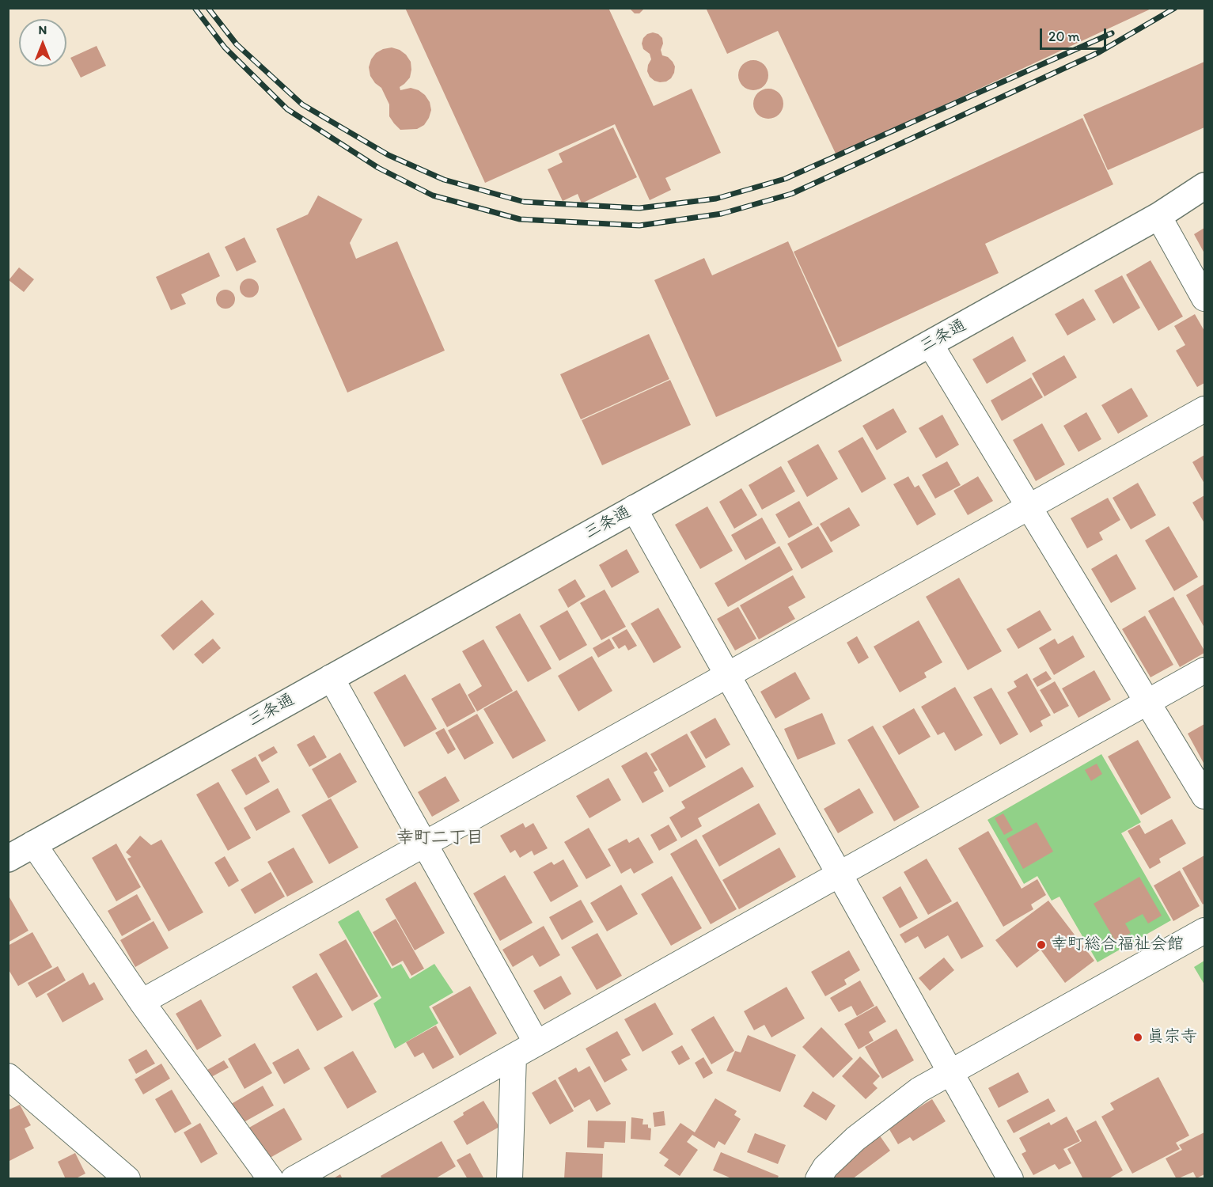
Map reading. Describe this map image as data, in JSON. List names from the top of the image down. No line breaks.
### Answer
{"streets":{"street":["三条通"]},"districts":["幸町二丁目"],"places":["幸町総合福祉会館","眞宗寺"],"scale_bar":"20 m","north":"top"}
